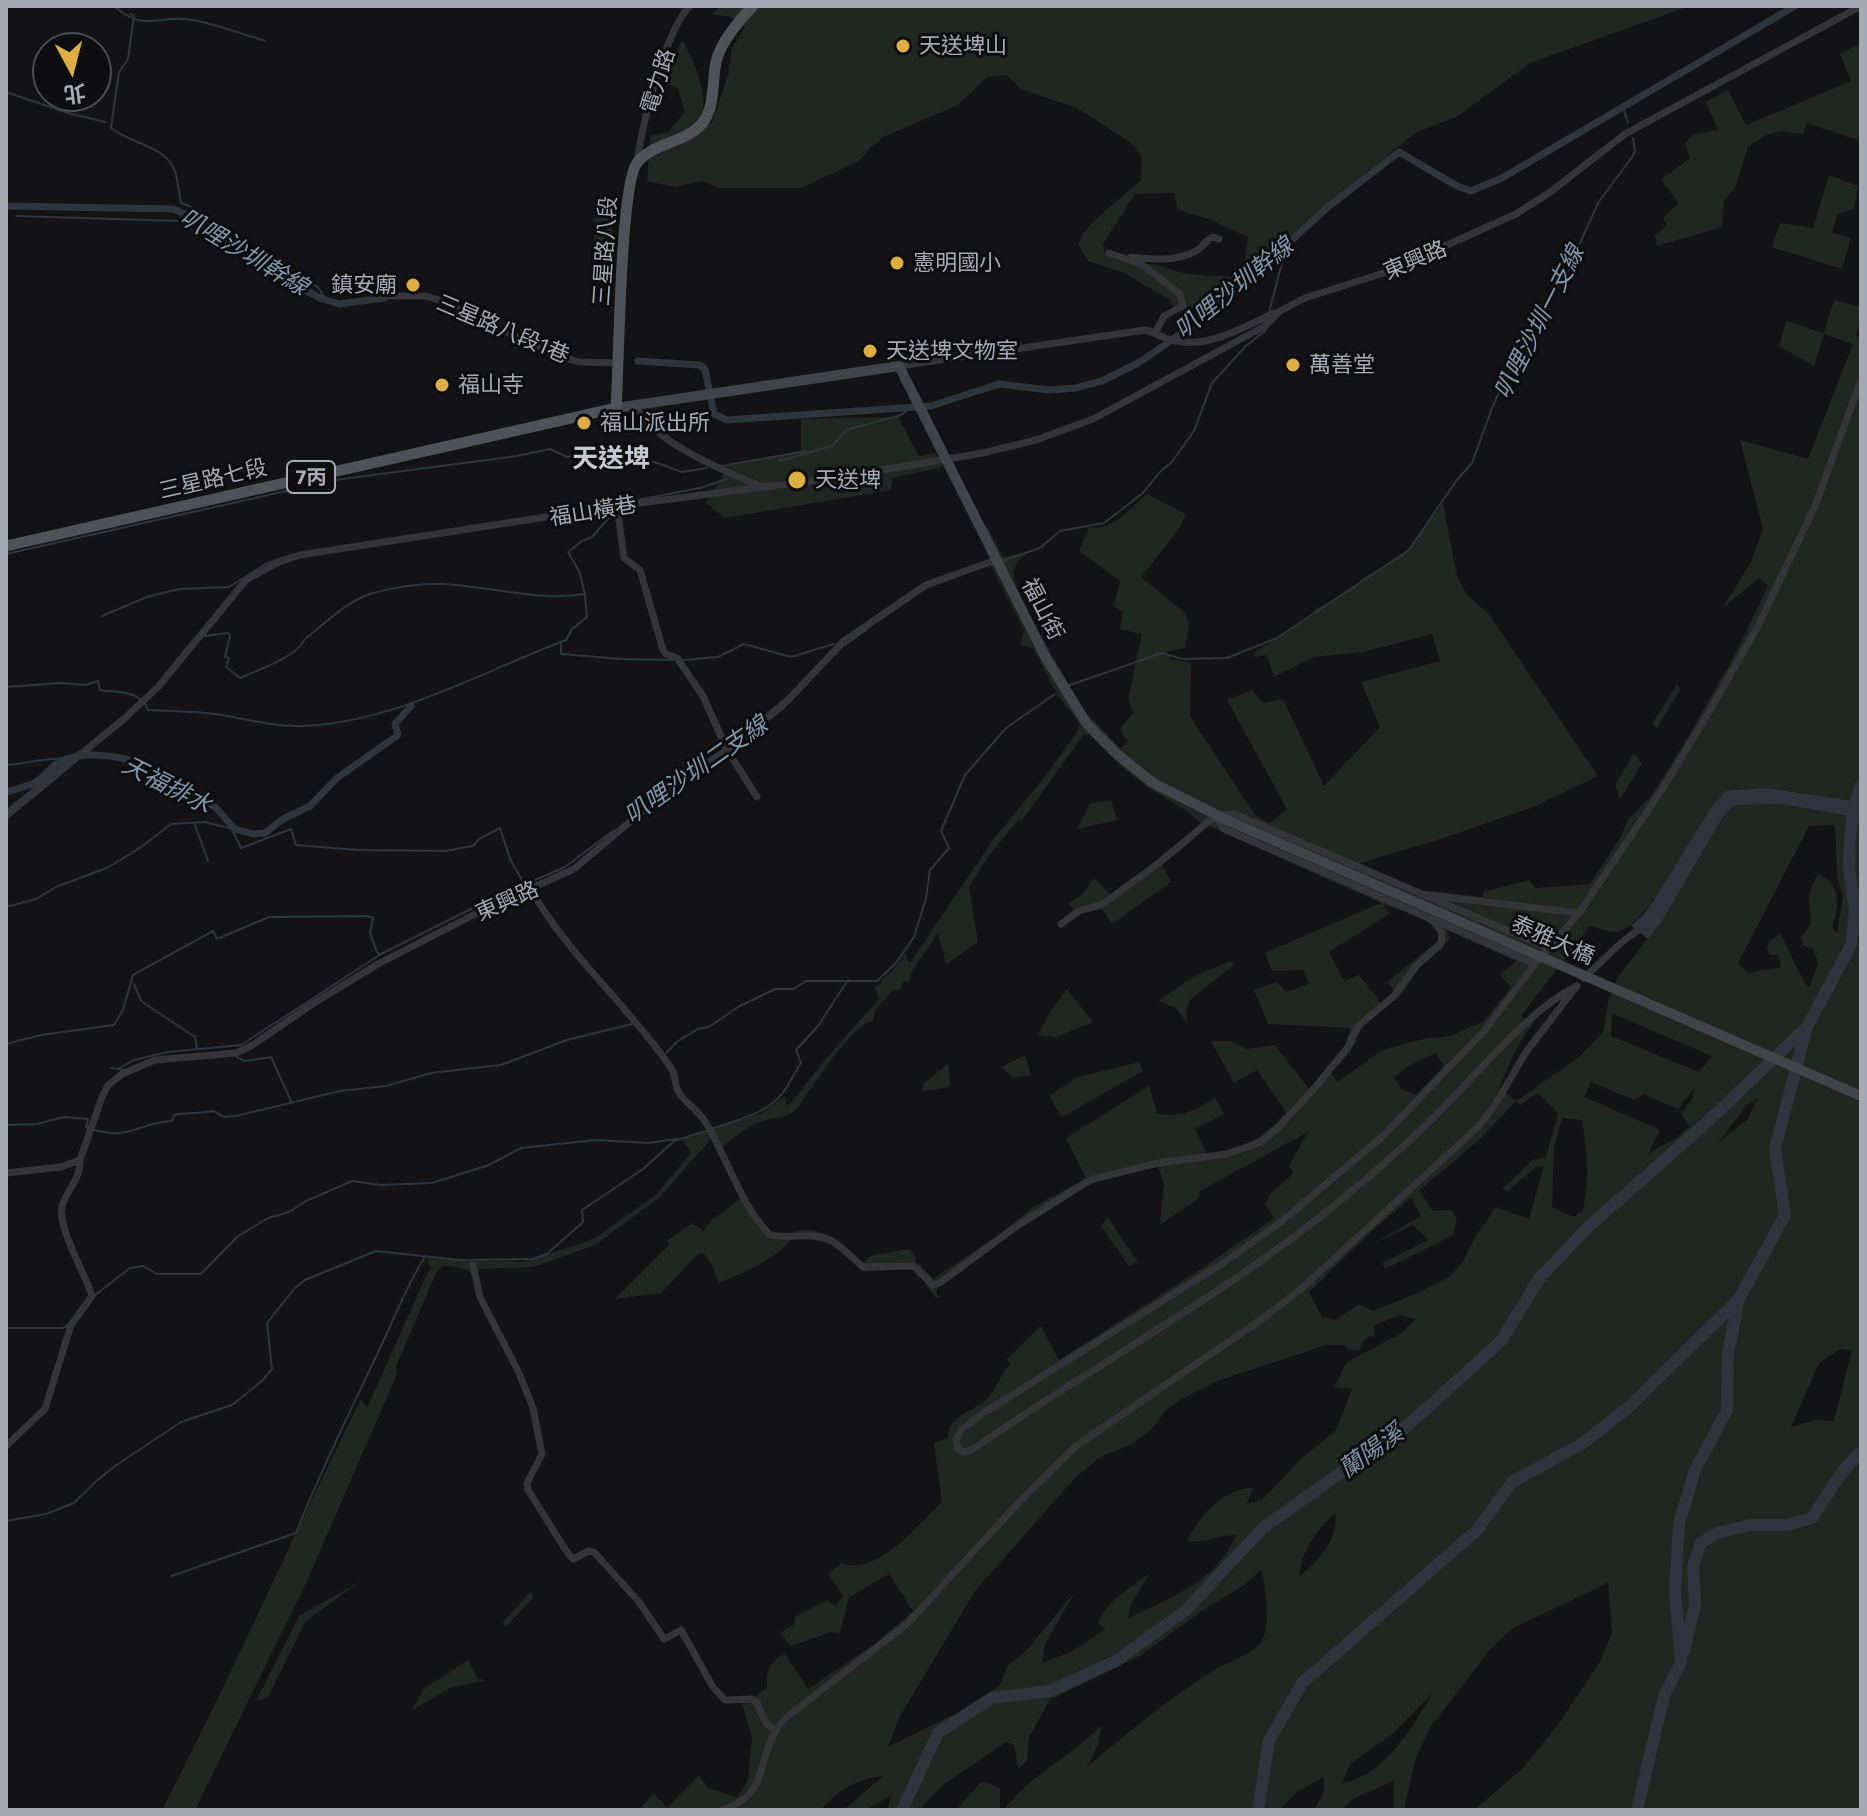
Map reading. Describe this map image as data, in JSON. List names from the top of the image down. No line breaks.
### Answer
{"streets":{"main road":["三星路八段","7丙","三星路七段"],"street":["電力路","東興路","三星路八段1巷","福山橫巷","福山街","泰雅大橋"]},"crossings":[["電力路","三星路八段"],["三星路八段","三星路八段1巷"],["三星路八段","三星路七段"],["東興路","福山橫巷"],["東興路","福山街"],["福山橫巷","福山街"],["福山街","泰雅大橋"]],"districts":["天送埤"],"water":["叭哩沙圳幹線","叭哩沙圳一支線","叭哩沙圳二支線","天福排水","蘭陽溪"],"places":["天送埤山","憲明國小","鎮安廟","天送埤文物室","萬善堂","福山寺","福山派出所","天送埤"],"north":"bottom"}
